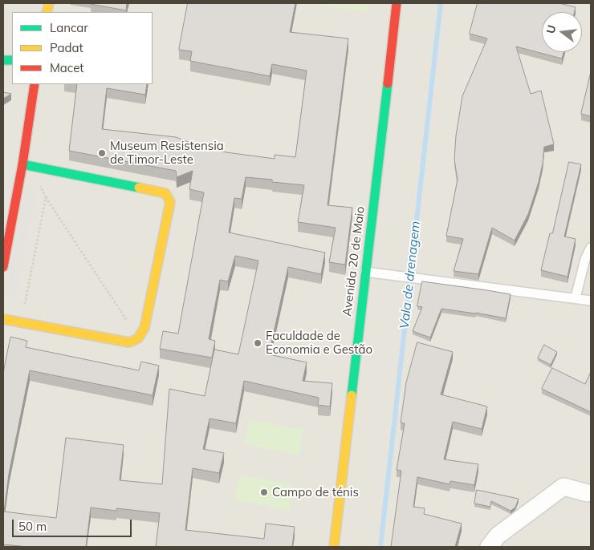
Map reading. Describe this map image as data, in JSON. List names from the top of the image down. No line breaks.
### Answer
{"streets":{"street":["Avenida 20 de Maio"]},"water":["Vala de drenagem"],"places":["Museum Resistensia de Timor-Leste","Faculdade de Economia e Gestão","Campo de ténis"],"legend":["Lancar","Padat","Macet"],"scale_bar":"50 m","north":"left"}
